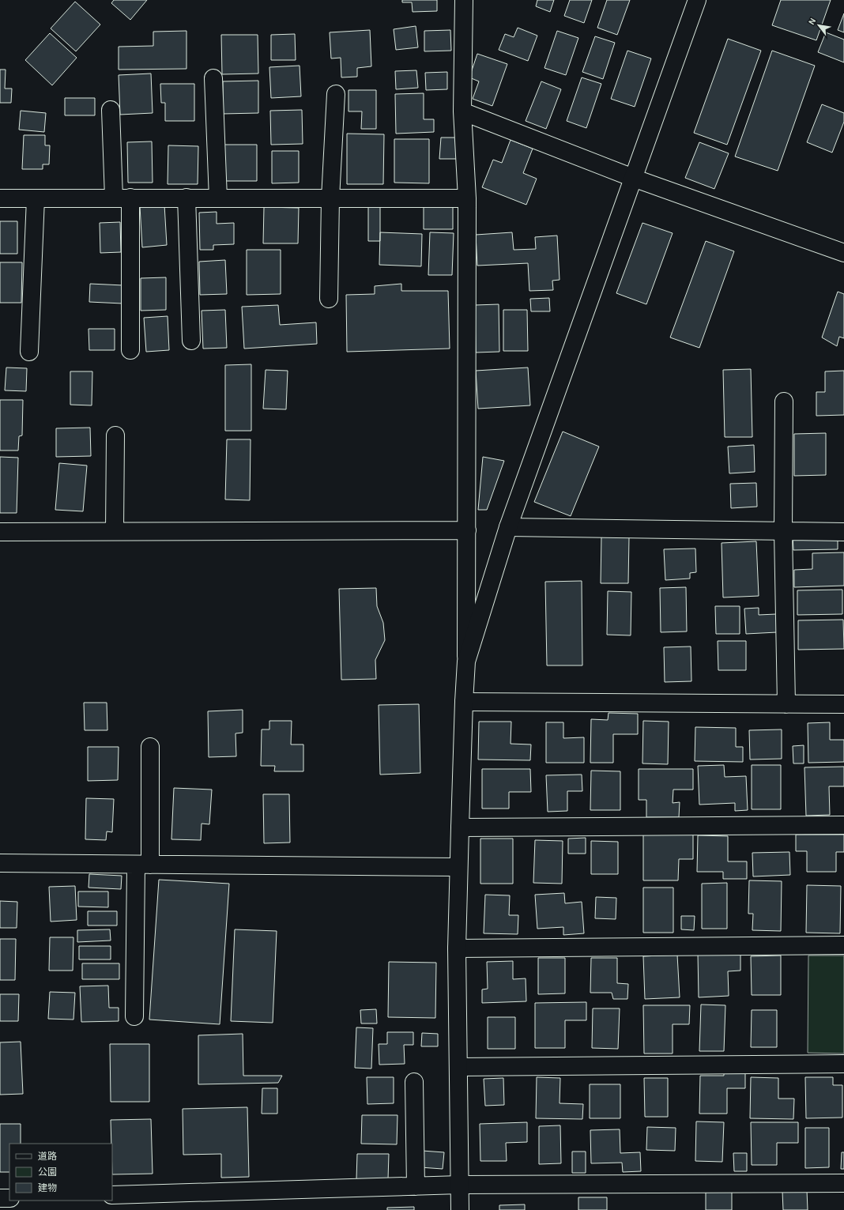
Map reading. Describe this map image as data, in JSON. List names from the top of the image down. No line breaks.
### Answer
{"legend":["道路","公園","建物"],"north":"top left"}
